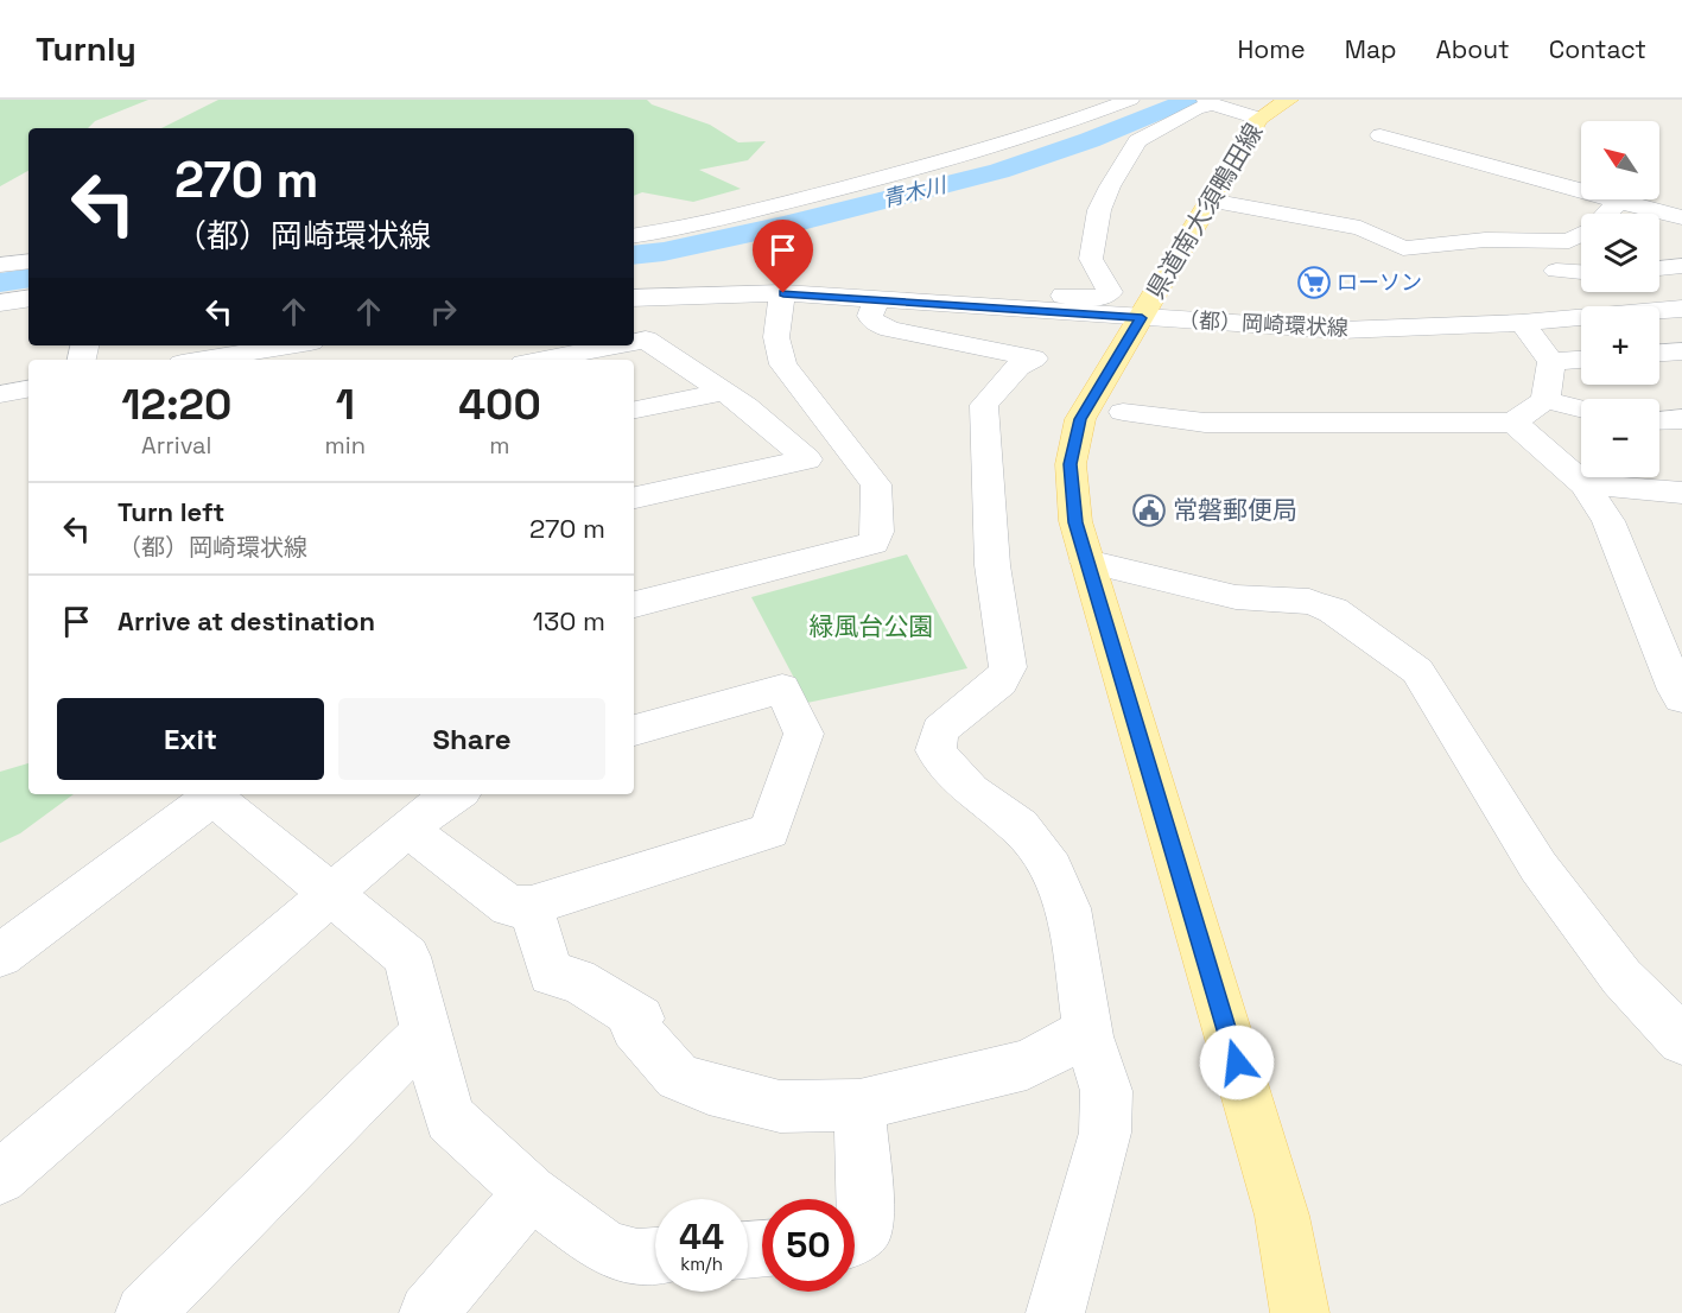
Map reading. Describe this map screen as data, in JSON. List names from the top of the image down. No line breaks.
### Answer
{"streets":{"main road":["県道南大須鴨田線"],"street":["（都）岡崎環状線"]},"crossings":[["県道南大須鴨田線","（都）岡崎環状線"]],"water":["青木川"],"parks":["緑風台公園"],"places":{"supermarket":["ローソン"],"public building":["常磐郵便局"]},"north":"top left","page":{"header":"Turnly","nav":["Home","Map","About","Contact"],"map_buttons":["+","−"],"turn":["270 m","（都）岡崎環状線"],"eta":["12:20","Arrival","1","min","400","m"],"list":[{"name":"Turn left","note":"（都）岡崎環状線","value":"270 m"},{"name":"Arrive at destination","value":"130 m"}],"buttons":["Exit","Share"],"speed":"44 km/h","limit":"50"}}
